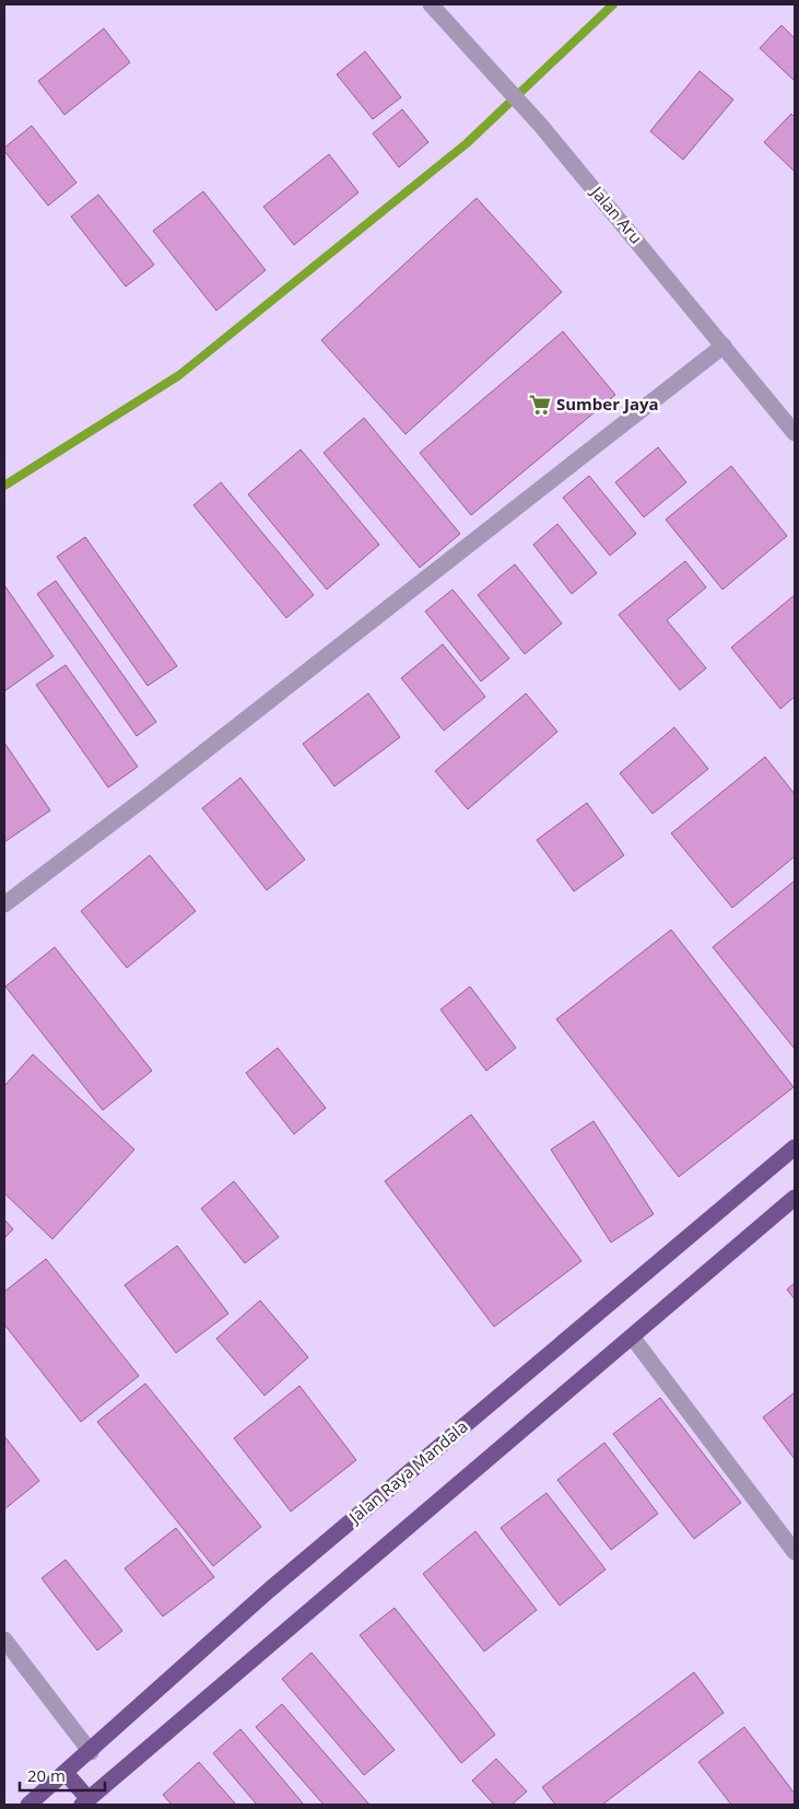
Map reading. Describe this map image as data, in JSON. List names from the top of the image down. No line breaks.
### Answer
{"streets":{"highway":["Jalan Raya Mandala"],"street":["Jalan Aru"]},"places":{"supermarket":["Sumber Jaya"]},"scale_bar":"20 m"}
